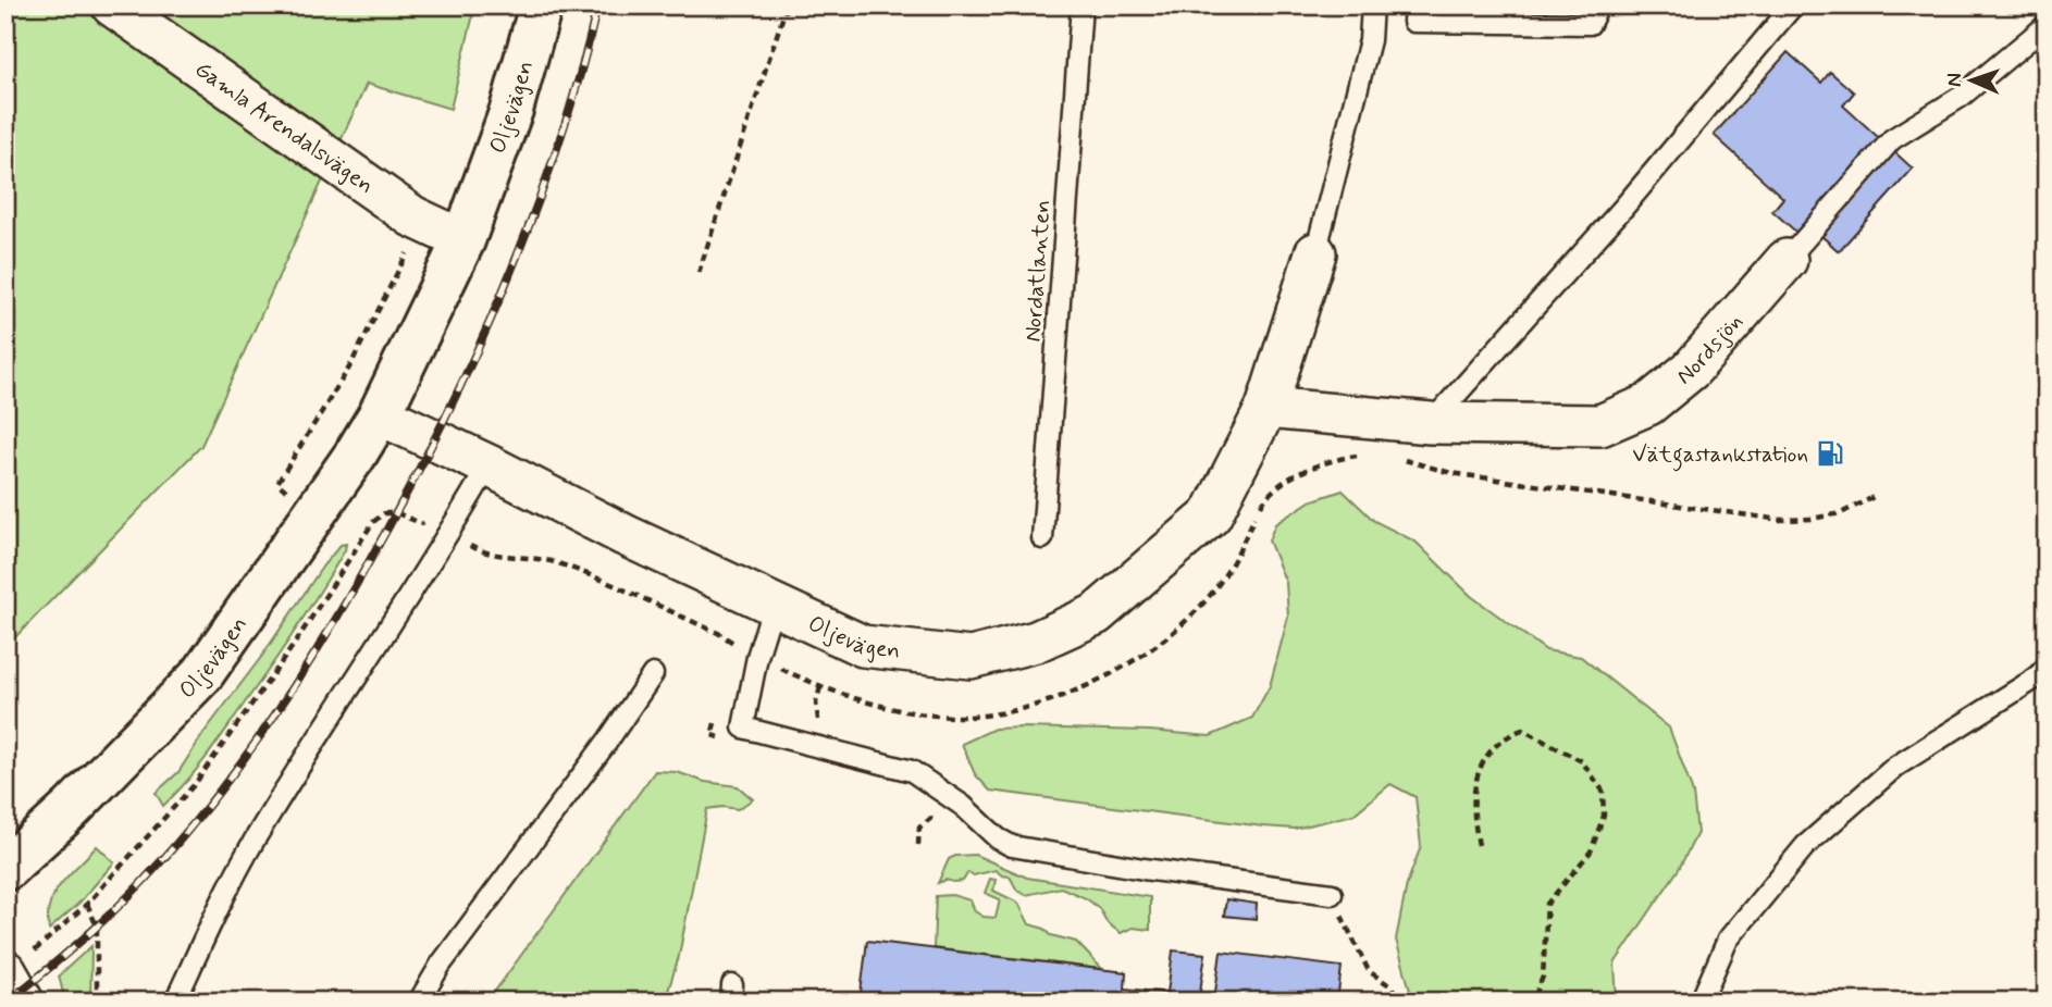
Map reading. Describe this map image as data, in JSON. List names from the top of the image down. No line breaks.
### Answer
{"streets":{"street":["Oljevägen","Gamla Arendalsvägen","Nordsjön"],"lane":["Nordatlanten"]},"crossings":[["Oljevägen","Gamla Arendalsvägen"],["Oljevägen","Nordsjön"]],"places":{"fuel station":["Vätgastankstation"]},"north":"left"}
